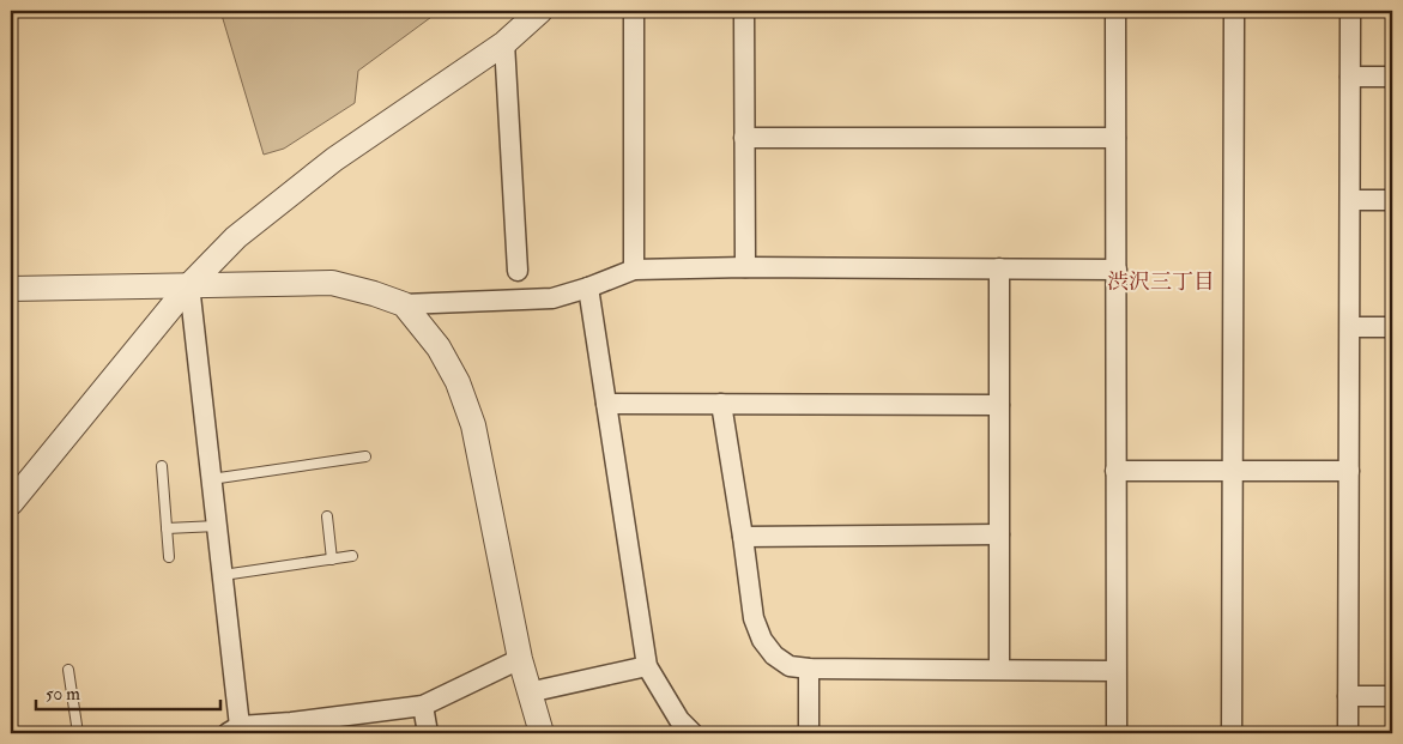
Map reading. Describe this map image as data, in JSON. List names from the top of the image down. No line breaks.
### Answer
{"districts":["渋沢三丁目"],"scale_bar":"50 m"}
